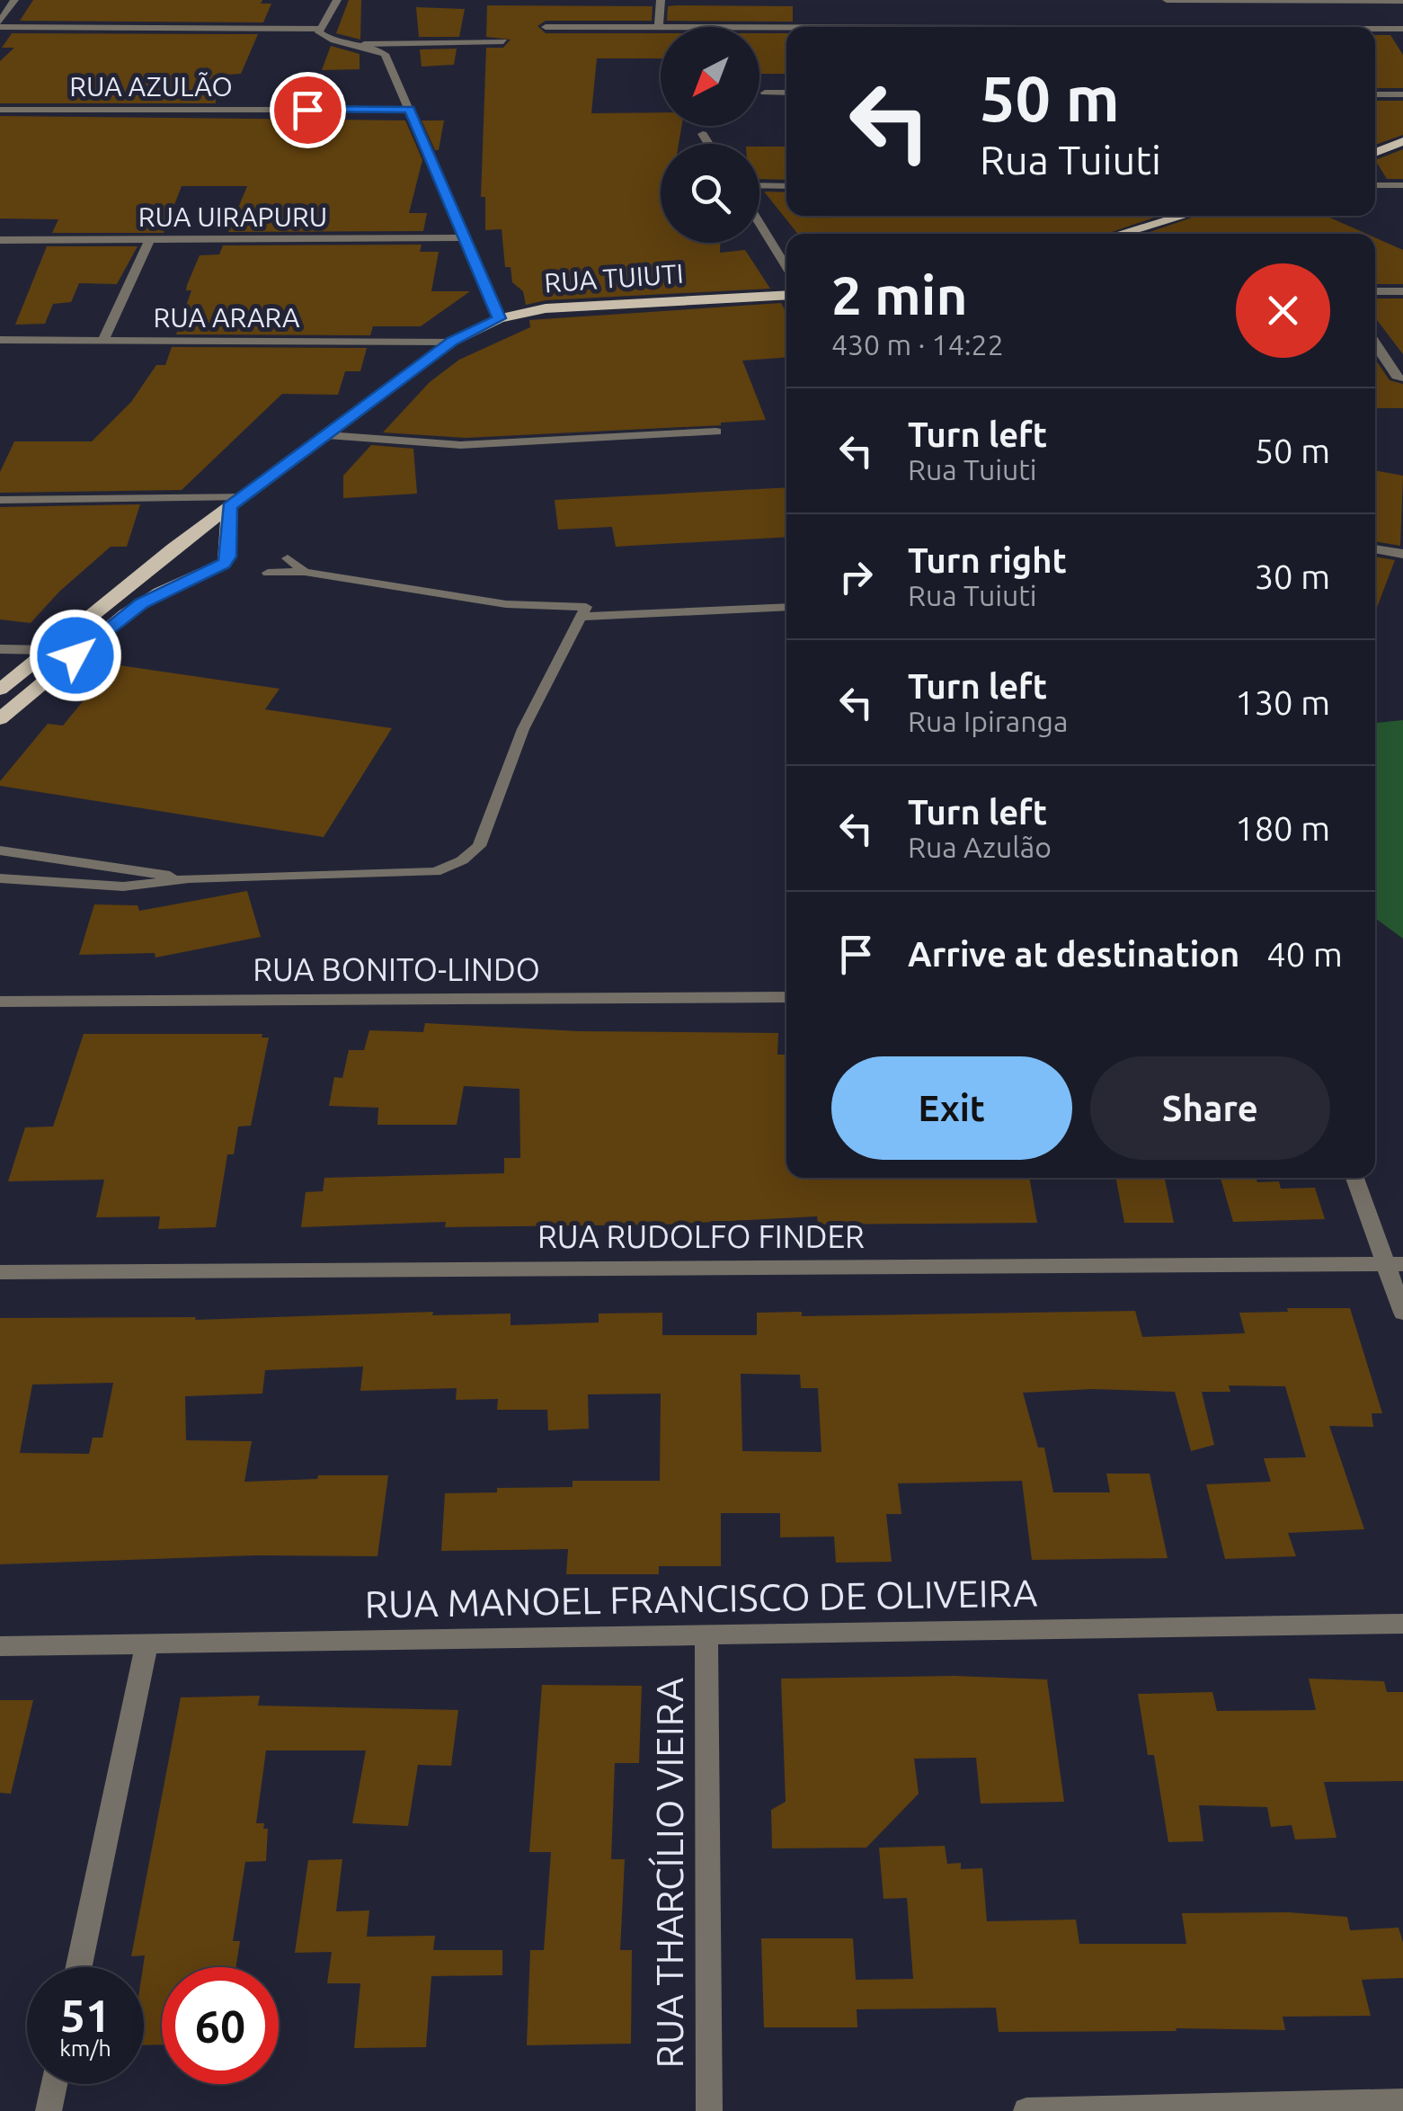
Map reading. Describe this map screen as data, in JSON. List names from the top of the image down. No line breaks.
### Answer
{"streets":{"main road":["RUA TUIUTI"],"street":["RUA AZULÃO","RUA UIRAPURU","RUA ARARA","RUA BONITO-LINDO","RUA RUDOLFO FINDER","RUA MANOEL FRANCISCO DE OLIVEIRA","RUA THARCÍLIO VIEIRA"]},"crossings":[["RUA TUIUTI","RUA ARARA"],["RUA MANOEL FRANCISCO DE OLIVEIRA","RUA THARCÍLIO VIEIRA"]],"north":"bottom left","page":{"turn":["50 m","Rua Tuiuti"],"heading":["2 min","430 m · 14:22"],"list":[{"name":"Turn left","note":"Rua Tuiuti","value":"50 m"},{"name":"Turn right","note":"Rua Tuiuti","value":"30 m"},{"name":"Turn left","note":"Rua Ipiranga","value":"130 m"},{"name":"Turn left","note":"Rua Azulão","value":"180 m"},{"name":"Arrive at destination","value":"40 m"}],"buttons":["Exit","Share"],"speed":"51 km/h","limit":"60"}}
